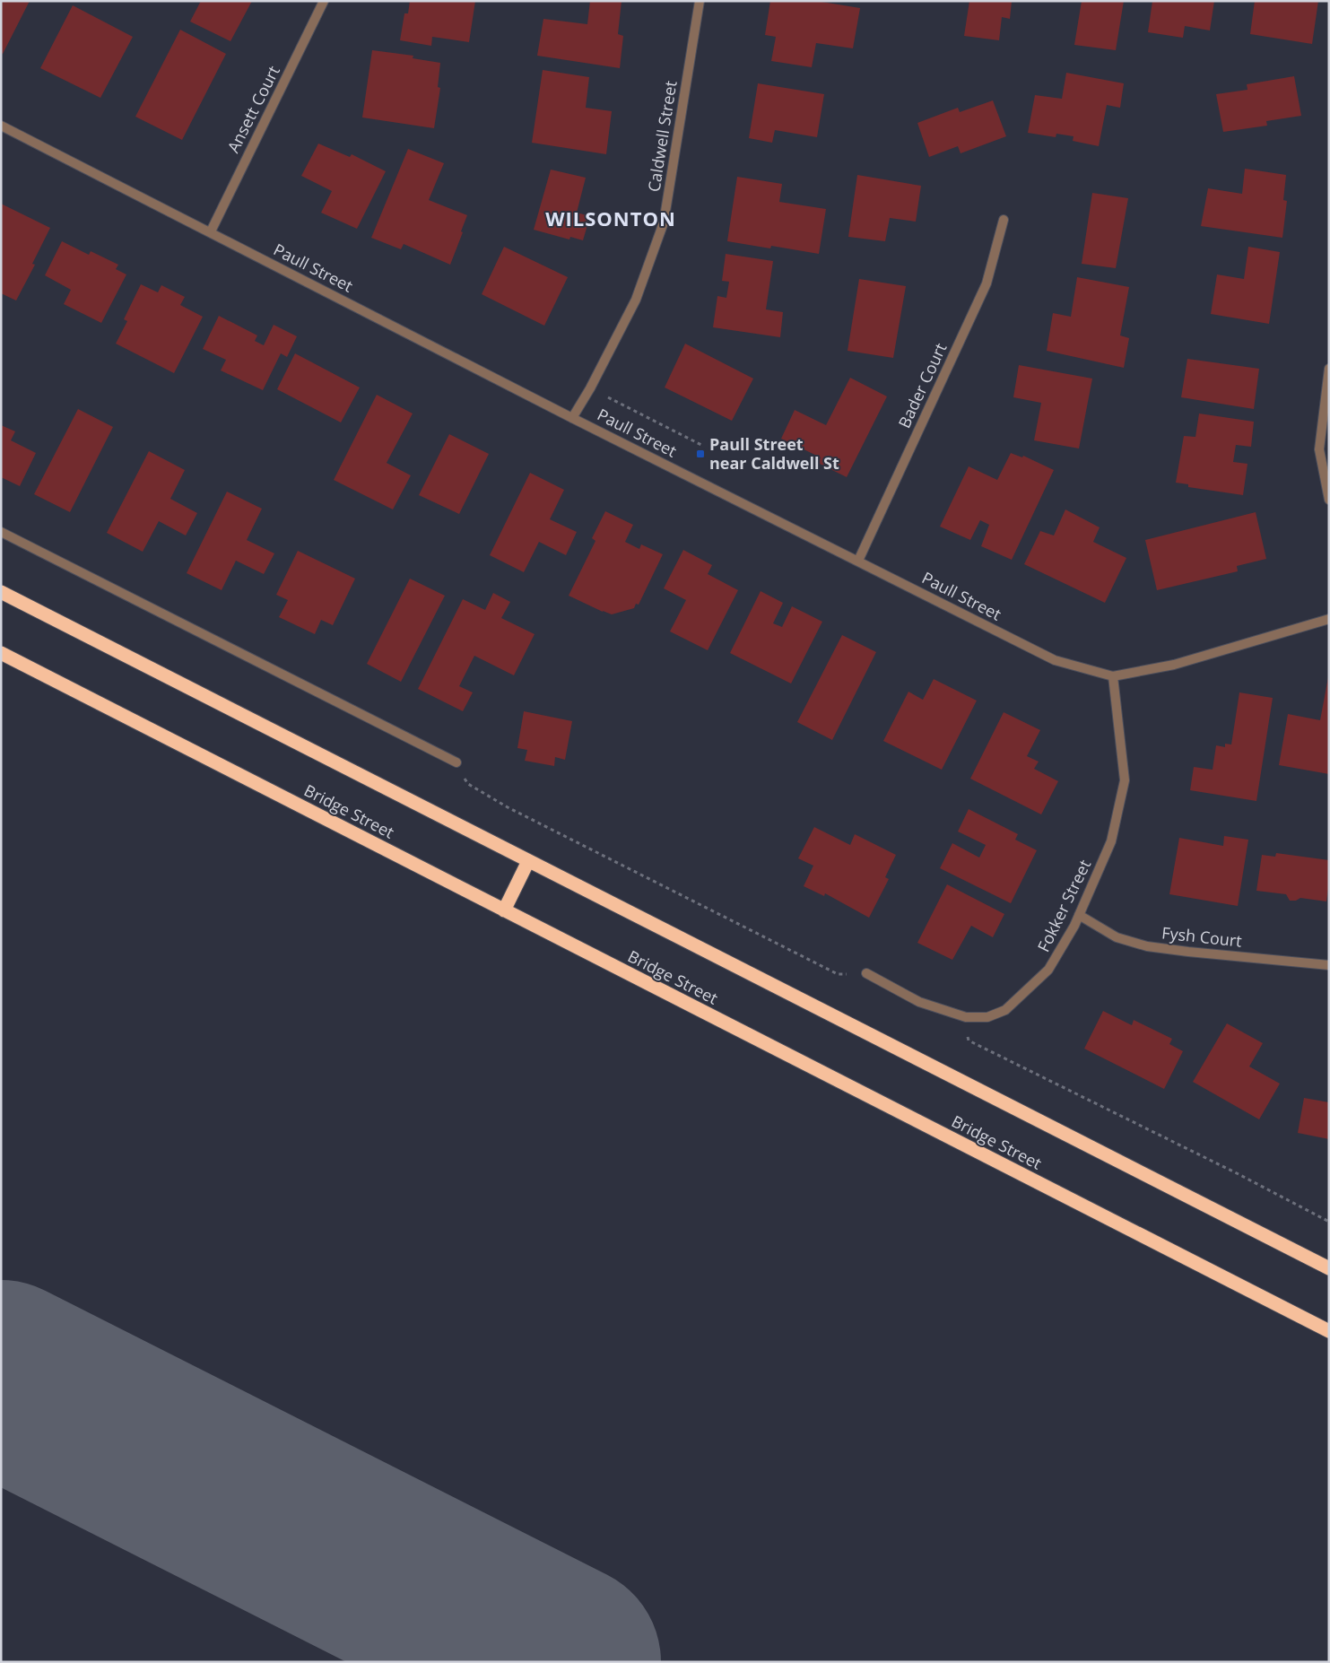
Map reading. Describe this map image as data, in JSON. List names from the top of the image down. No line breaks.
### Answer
{"streets":{"highway":["Bridge Street"],"street":["Ansett Court","Caldwell Street","Paull Street","Bader Court","Fokker Street","Fysh Court"]},"crossings":[["Ansett Court","Paull Street"],["Caldwell Street","Paull Street"],["Paull Street","Bader Court"],["Paull Street","Fokker Street"],["Fokker Street","Fysh Court"]],"districts":["WILSONTON"],"places":{"transit":["Paull Street near Caldwell St"]}}
